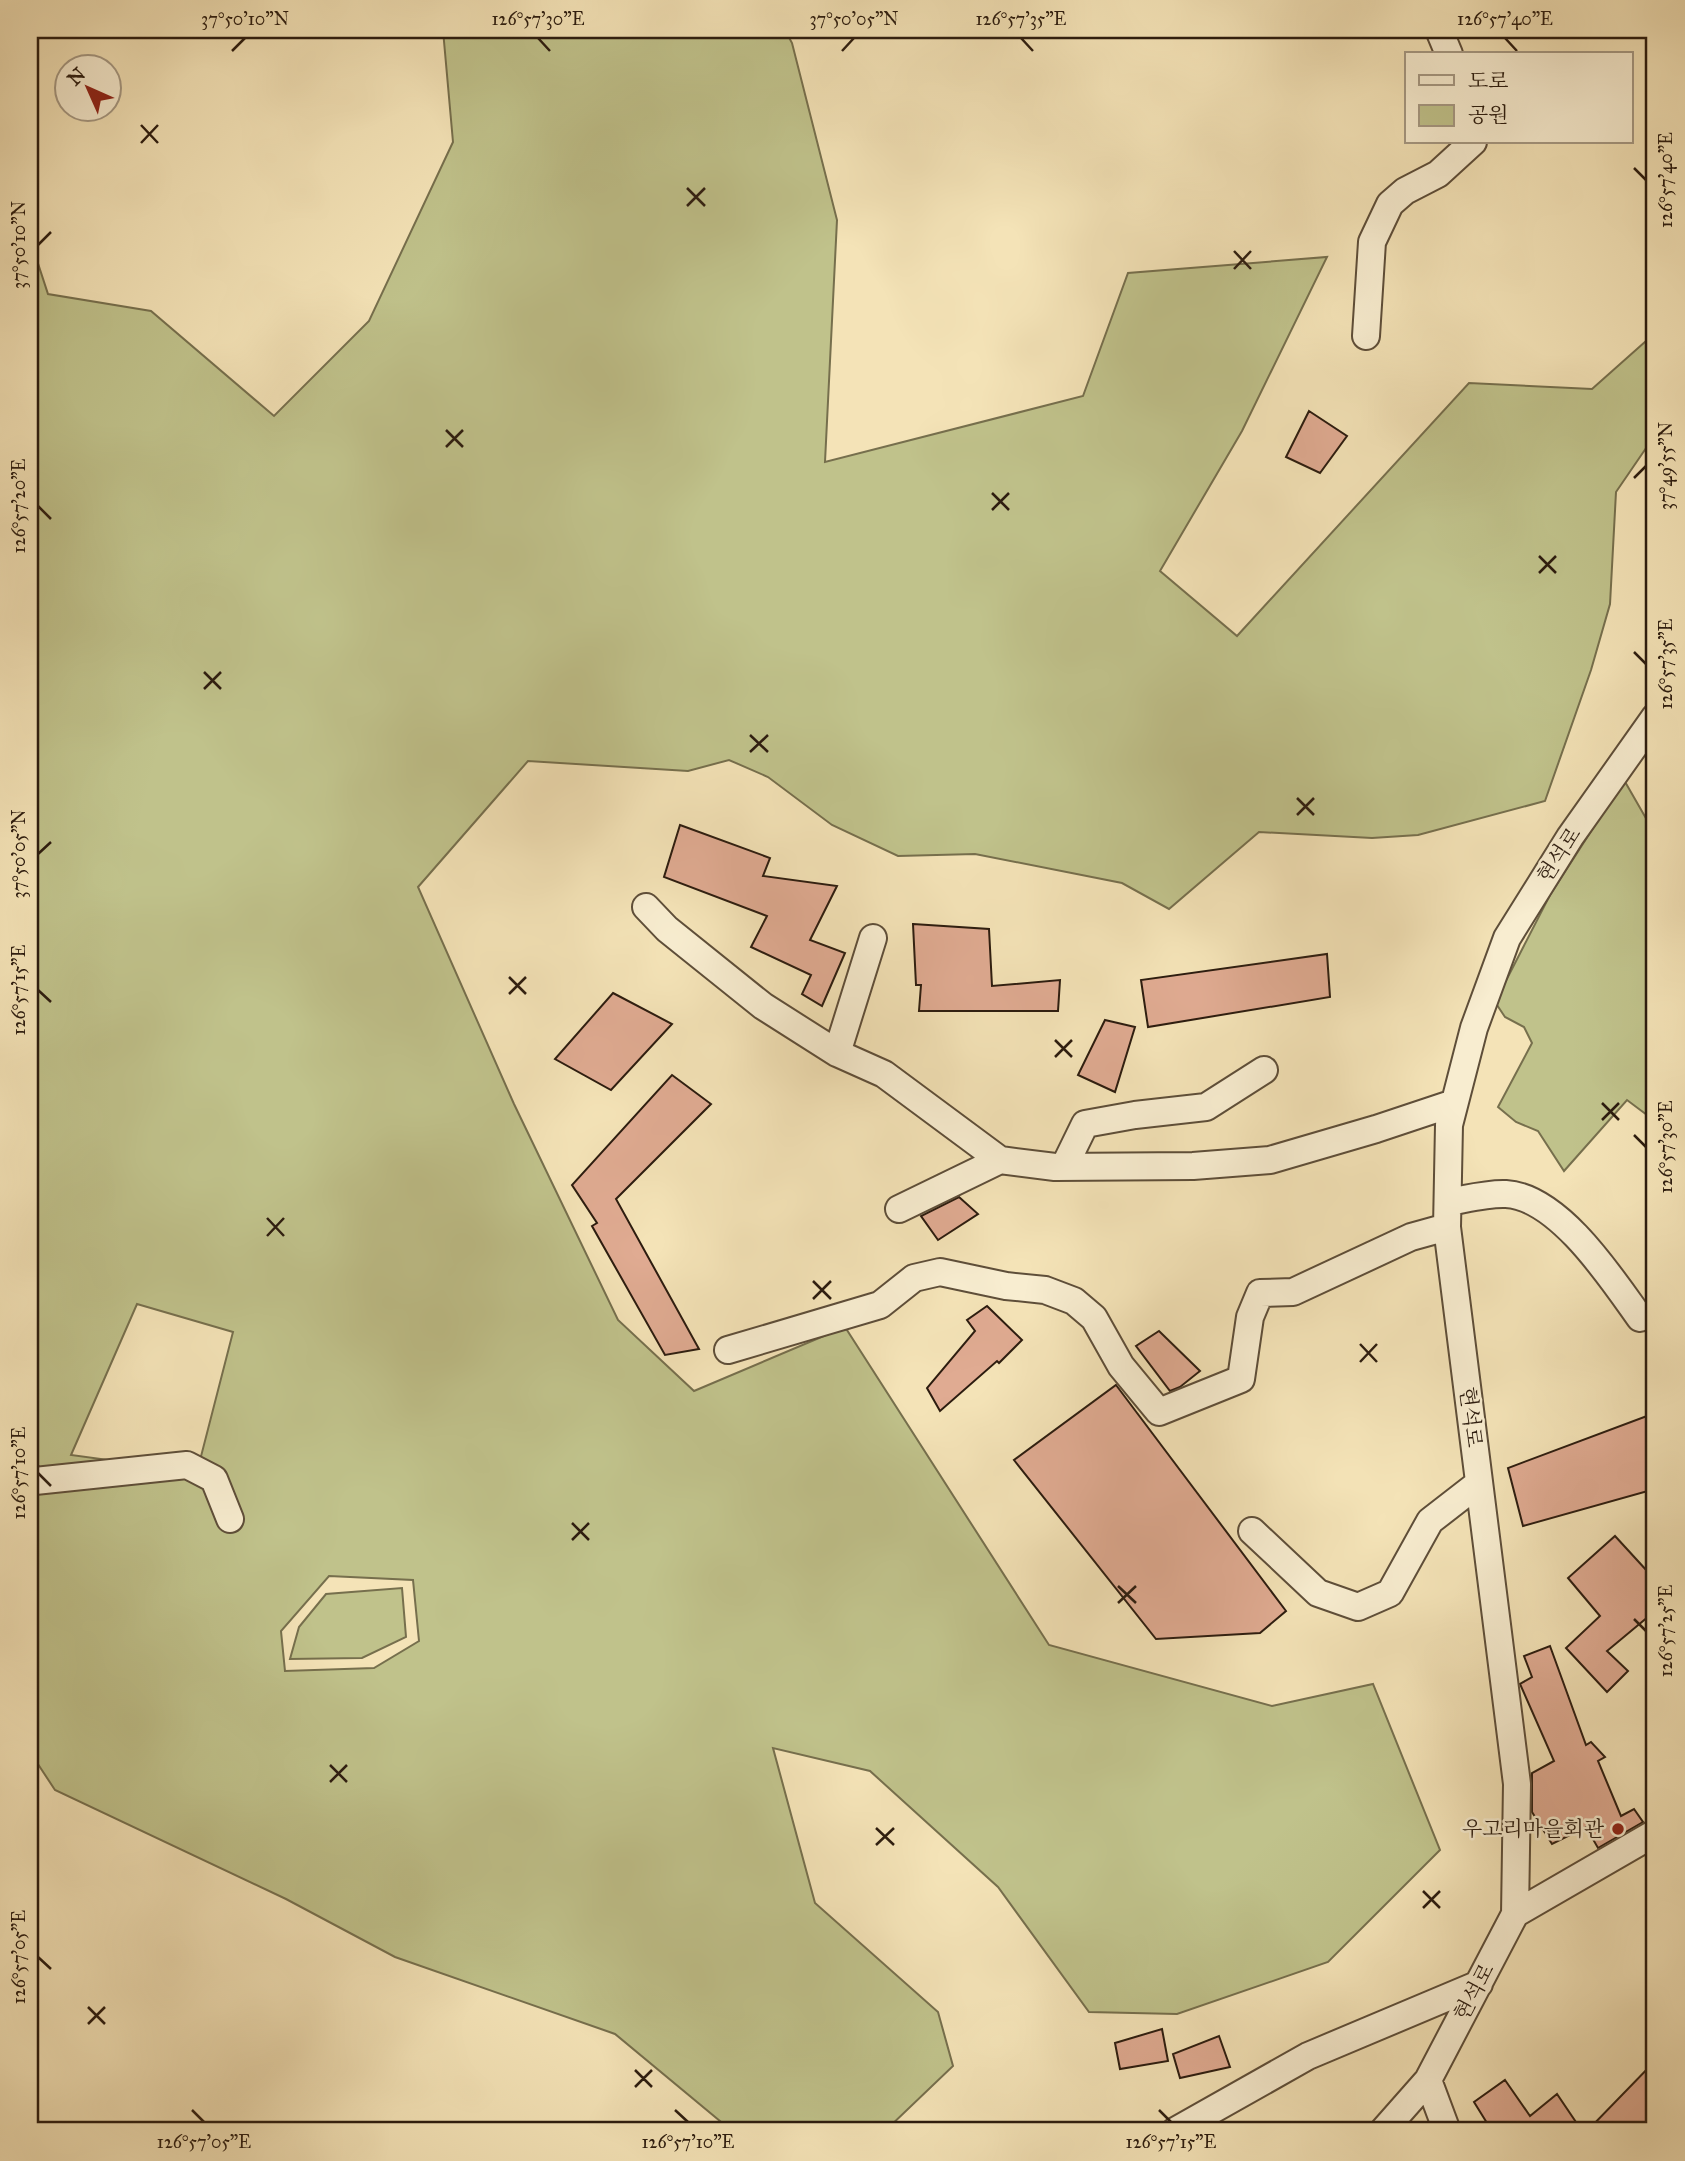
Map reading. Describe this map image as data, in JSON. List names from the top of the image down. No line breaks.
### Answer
{"streets":{"street":["현석로"]},"places":["우고리마을회관"],"legend":["도로","공원"],"north":"top left","coordinates":["37°50'10\"N","126°57'30\"E","37°50'05\"N","126°57'35\"E","126°57'40\"E","37°49'55\"N","126°57'20\"E","126°57'15\"E","126°57'10\"E","126°57'25\"E","126°57'05\"E"]}
